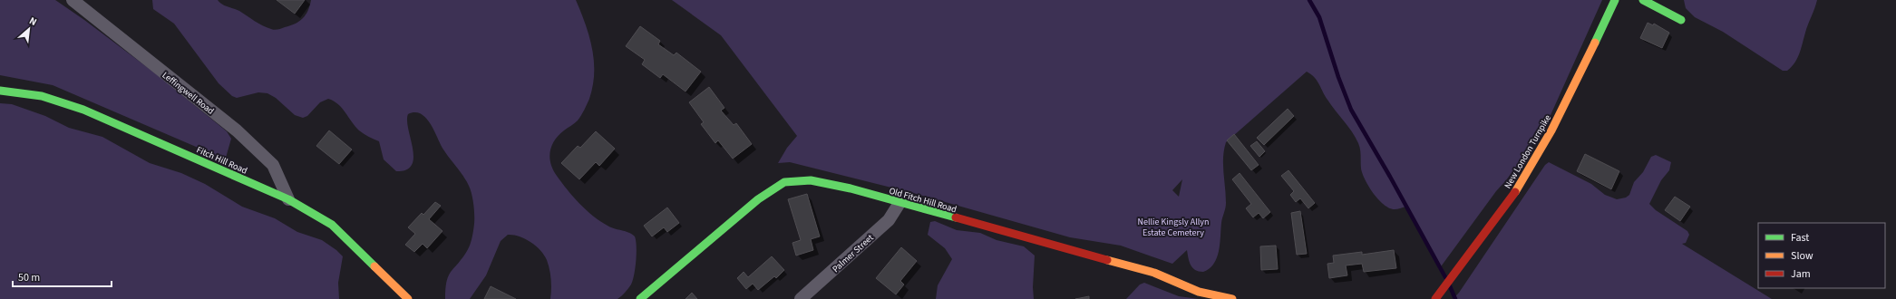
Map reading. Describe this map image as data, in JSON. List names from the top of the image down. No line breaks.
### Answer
{"streets":{"street":["Leffingwell Road","New London Turnpike","Fitch Hill Road","Old Fitch Hill Road","Palmer Street"]},"crossings":[["Leffingwell Road","Fitch Hill Road"],["Old Fitch Hill Road","Palmer Street"]],"parks":["Nellie Kingsly Allyn Estate Cemetery"],"legend":["Fast","Slow","Jam"],"scale_bar":"50 m","north":"top right"}
